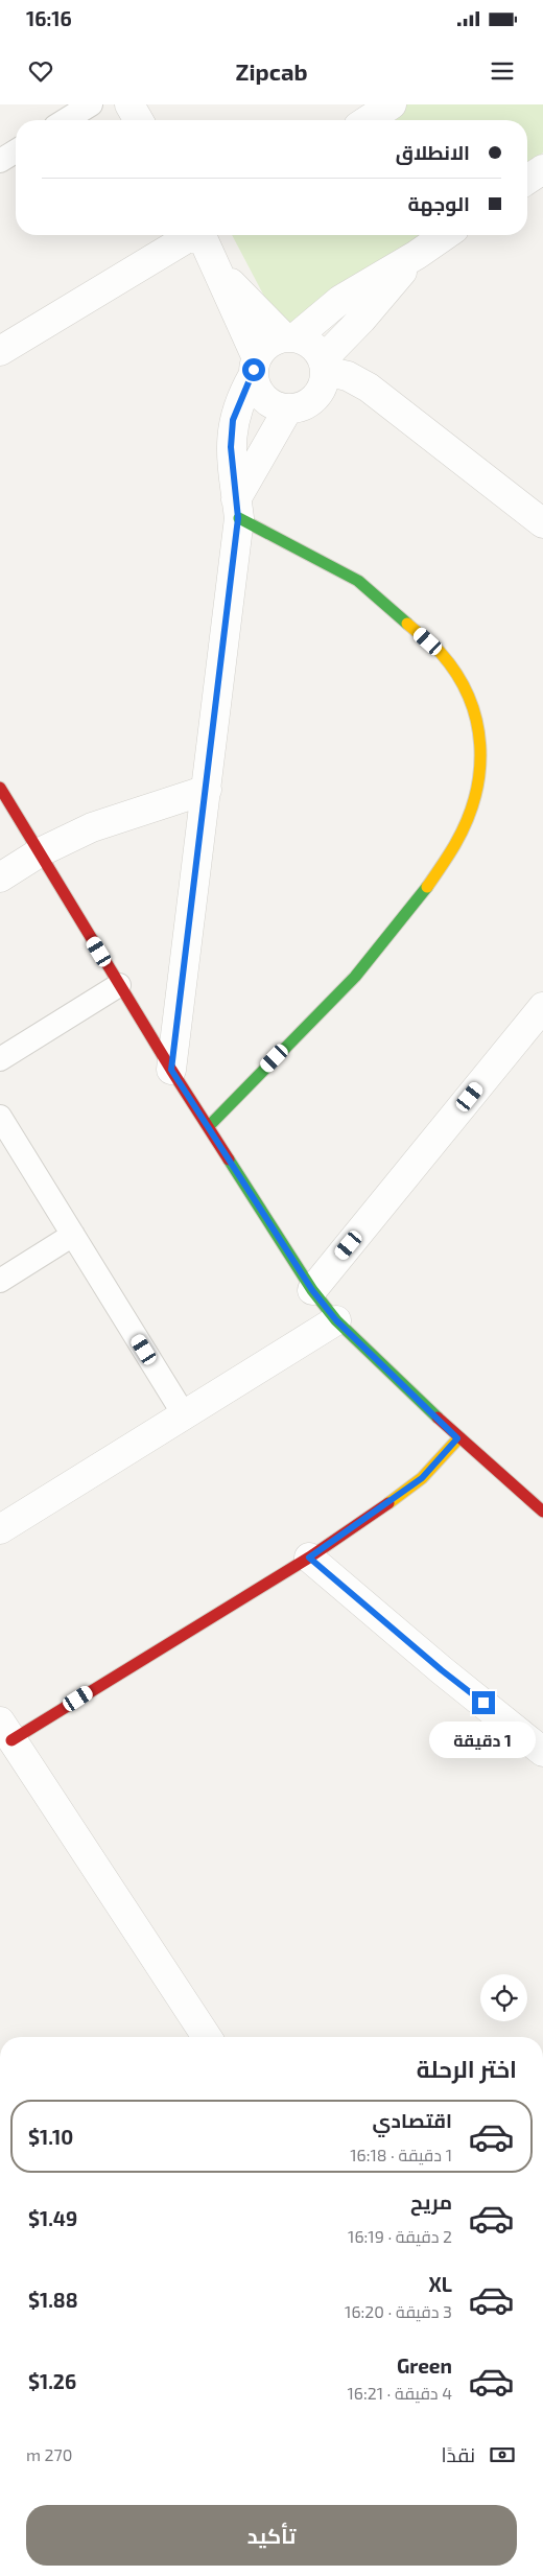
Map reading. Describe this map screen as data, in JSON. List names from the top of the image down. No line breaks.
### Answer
{"page":{"status":"16:16","header":"Zipcab","banner":["الانطلاق","الوجهة"],"bubble":"1 دقيقة","heading":"اختر الرحلة","list":[{"name":"اقتصادي","note":"1 دقيقة · 16:18","value":"$1.10"},{"name":"مريح","note":"2 دقيقة · 16:19","value":"$1.49"},{"name":"XL","note":"3 دقيقة · 16:20","value":"$1.88"},{"name":"Green","note":"4 دقيقة · 16:21","value":"$1.26"}],"pay":["نقدًا","270 m"],"buttons":"تأكيد"}}
